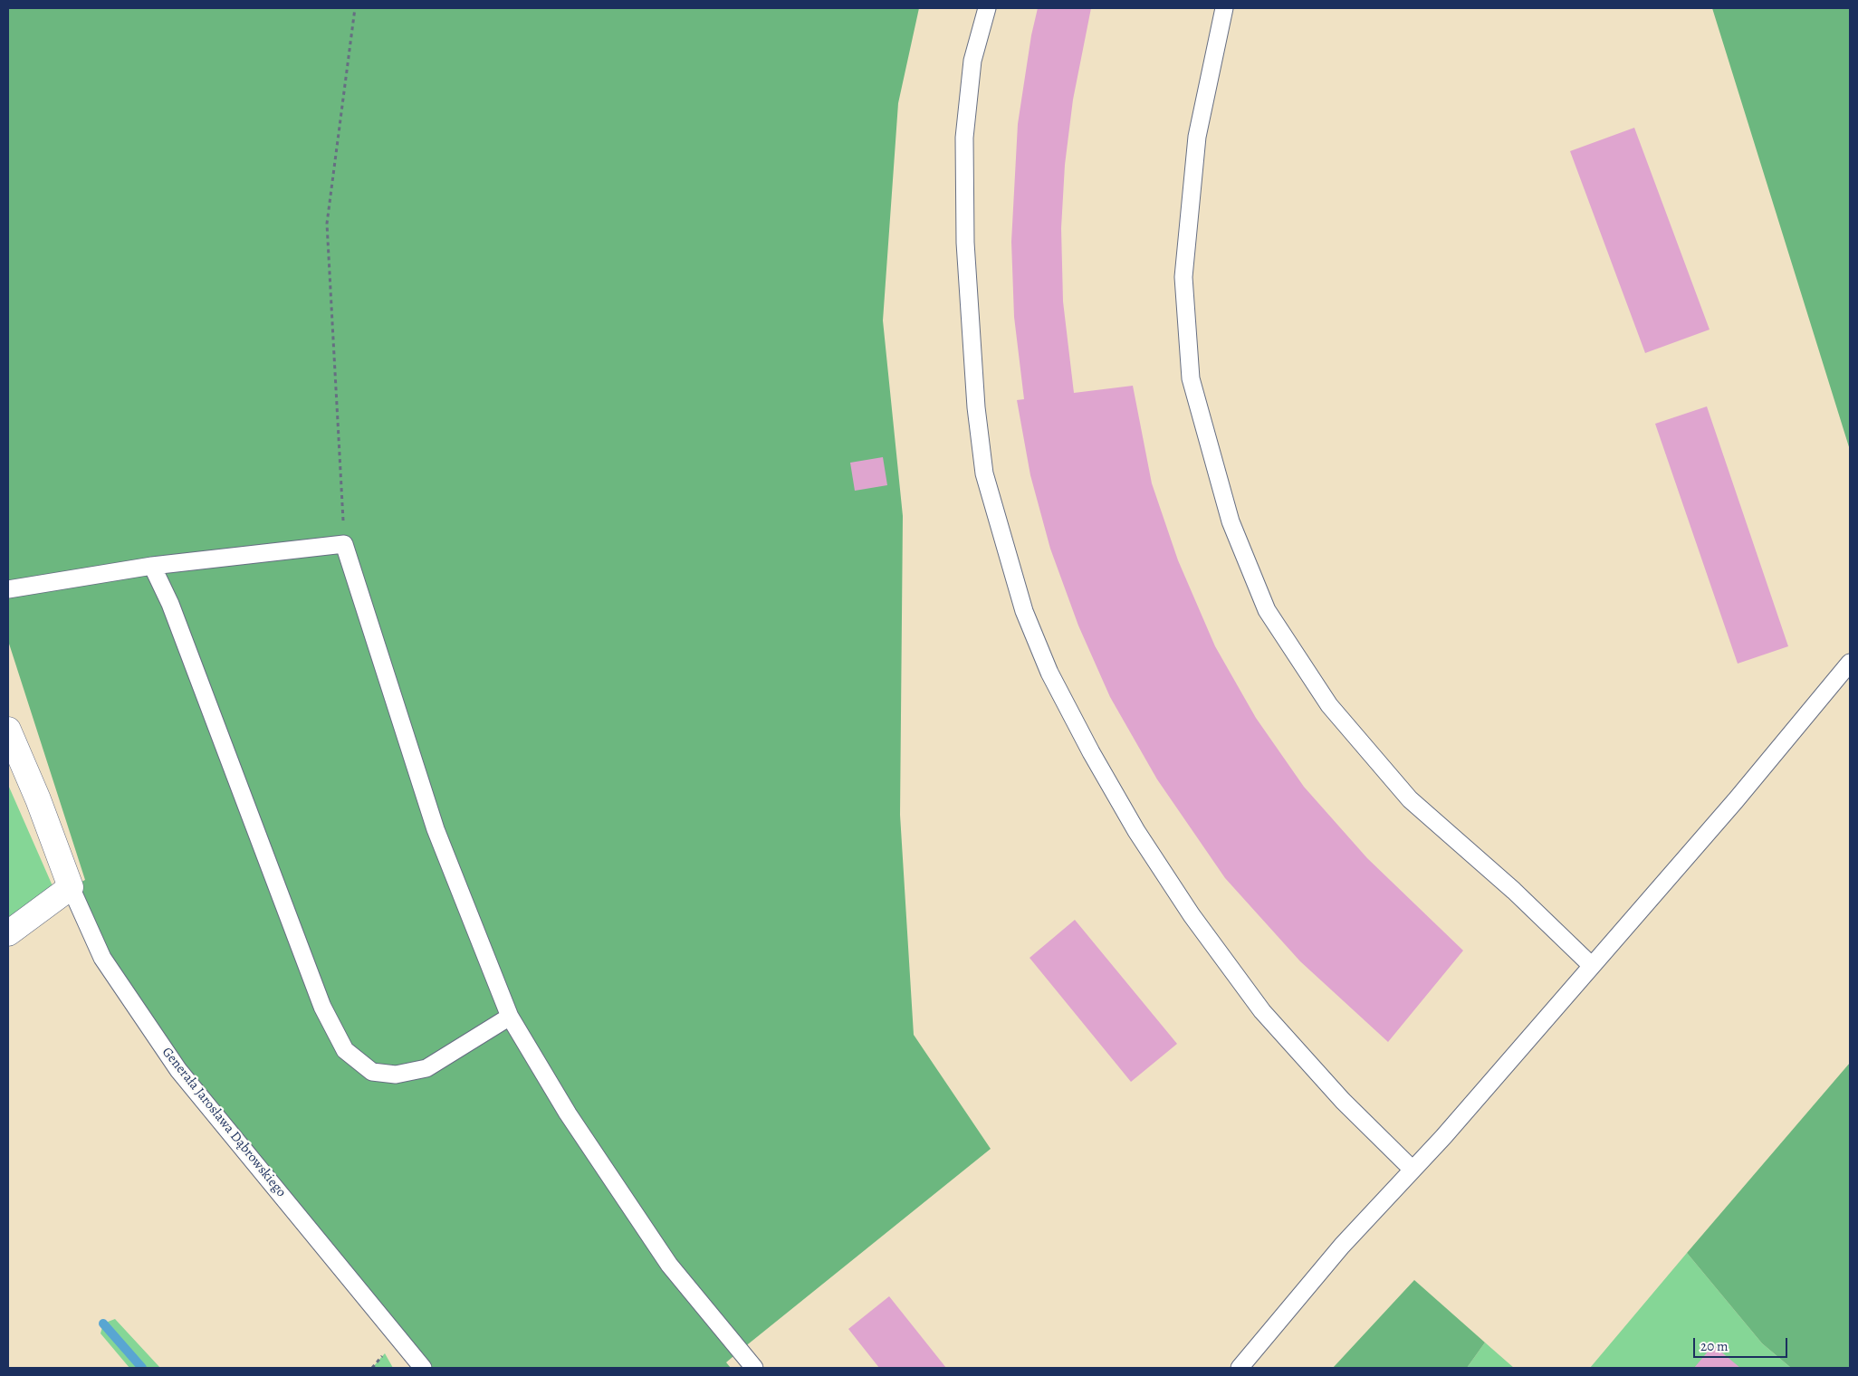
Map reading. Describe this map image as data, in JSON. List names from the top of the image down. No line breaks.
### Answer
{"streets":{"street":["Generała Jarosława Dąbrowskiego"]},"scale_bar":"20 m"}
